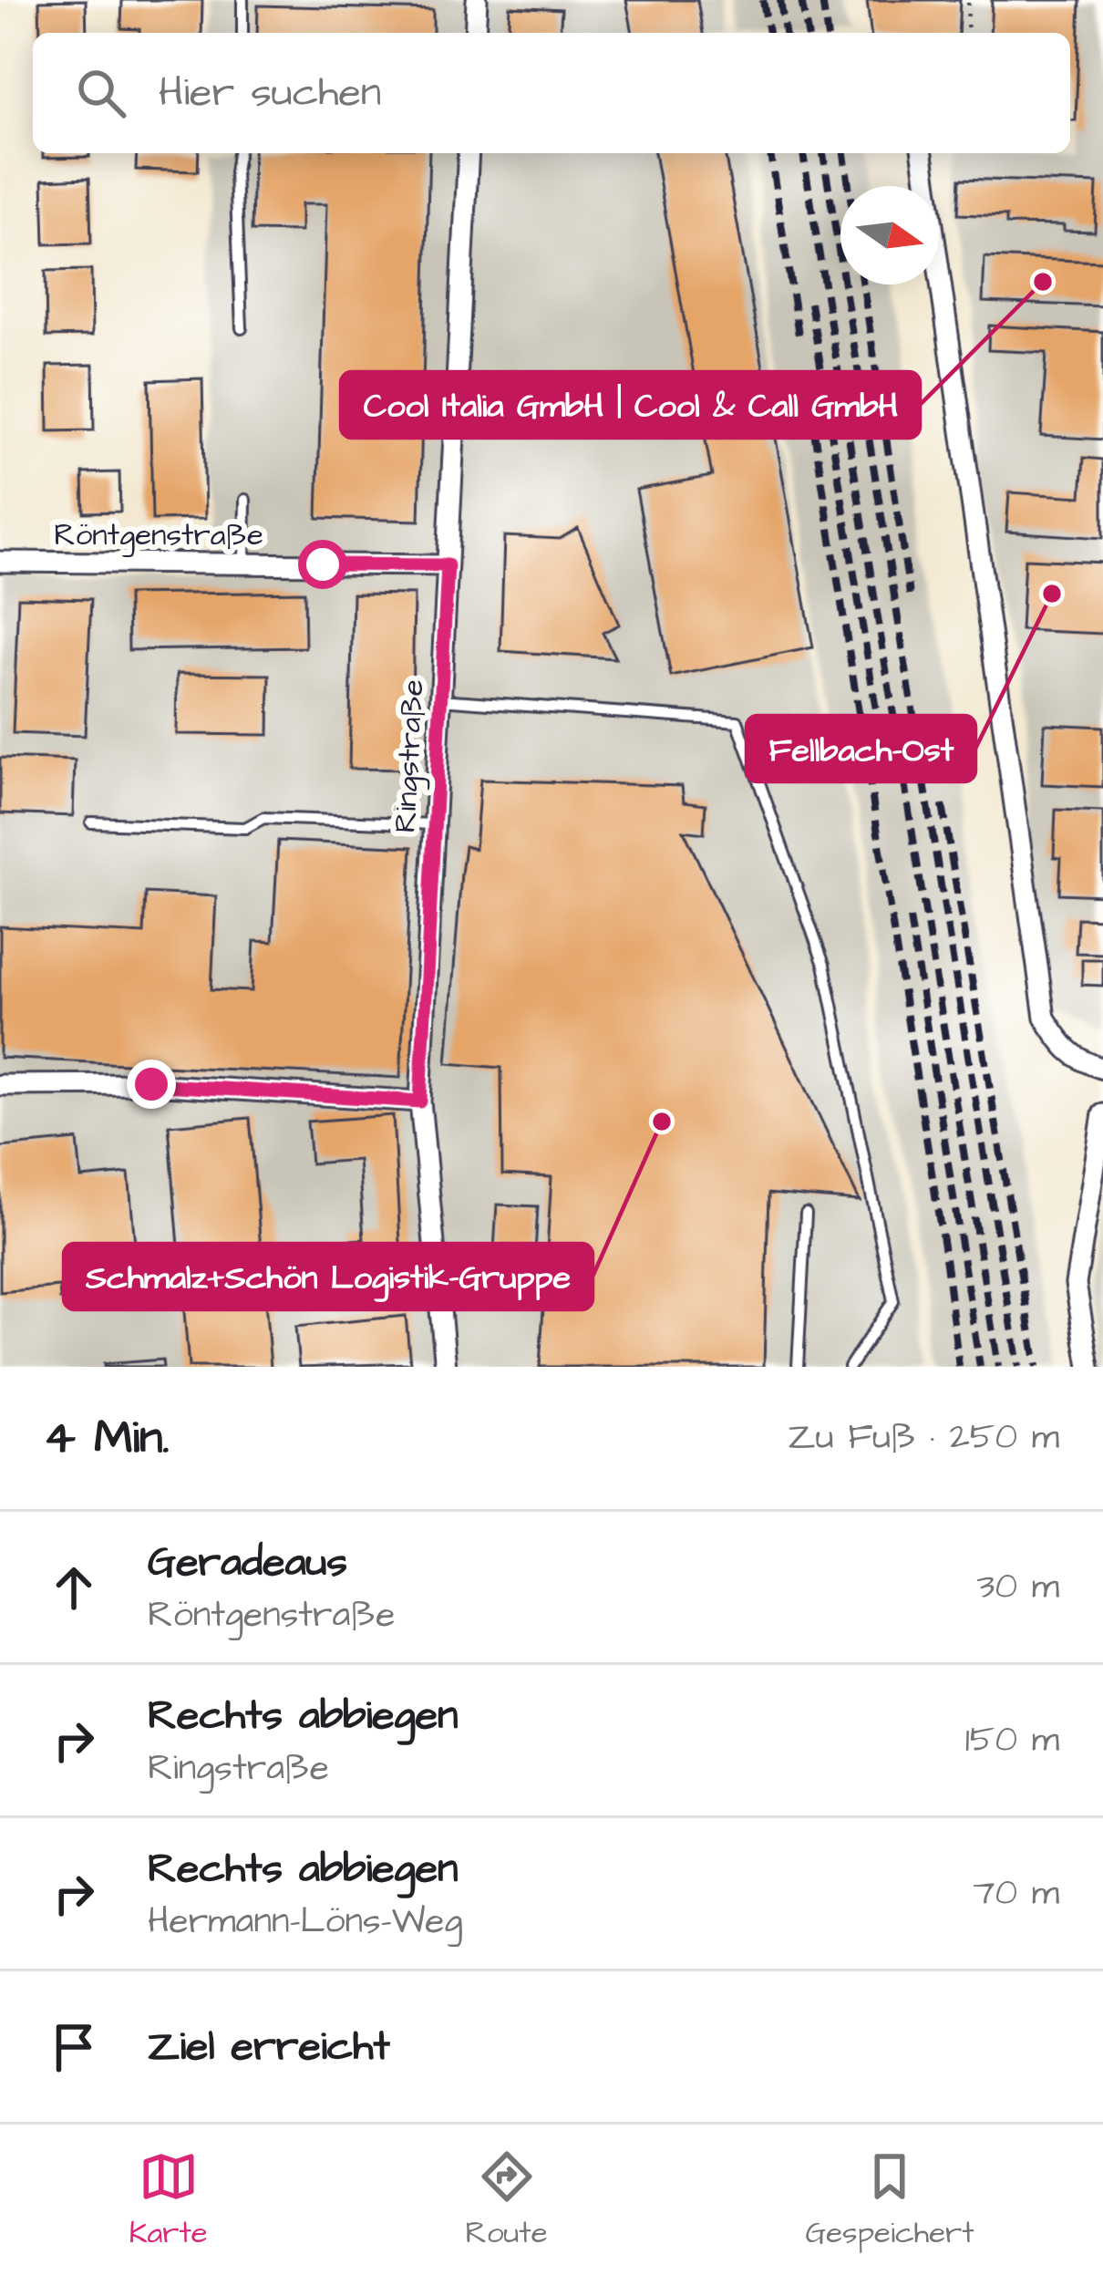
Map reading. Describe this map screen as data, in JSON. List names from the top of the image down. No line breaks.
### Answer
{"streets":{"street":["Röntgenstraße","Ringstraße"]},"crossings":[["Röntgenstraße","Ringstraße"]],"places":["Cool Italia GmbH | Cool & Call GmbH","Fellbach-Ost","Schmalz+Schön Logistik-Gruppe"],"north":"right","page":{"search":"Hier suchen","heading":["4 Min.","Zu Fuß · 250 m"],"list":[["Geradeaus","Röntgenstraße","30 m"],["Rechts abbiegen","Ringstraße","150 m"],["Rechts abbiegen","Hermann-Löns-Weg","70 m"],"Ziel erreicht"],"nav":["Karte","Route","Gespeichert"]}}
